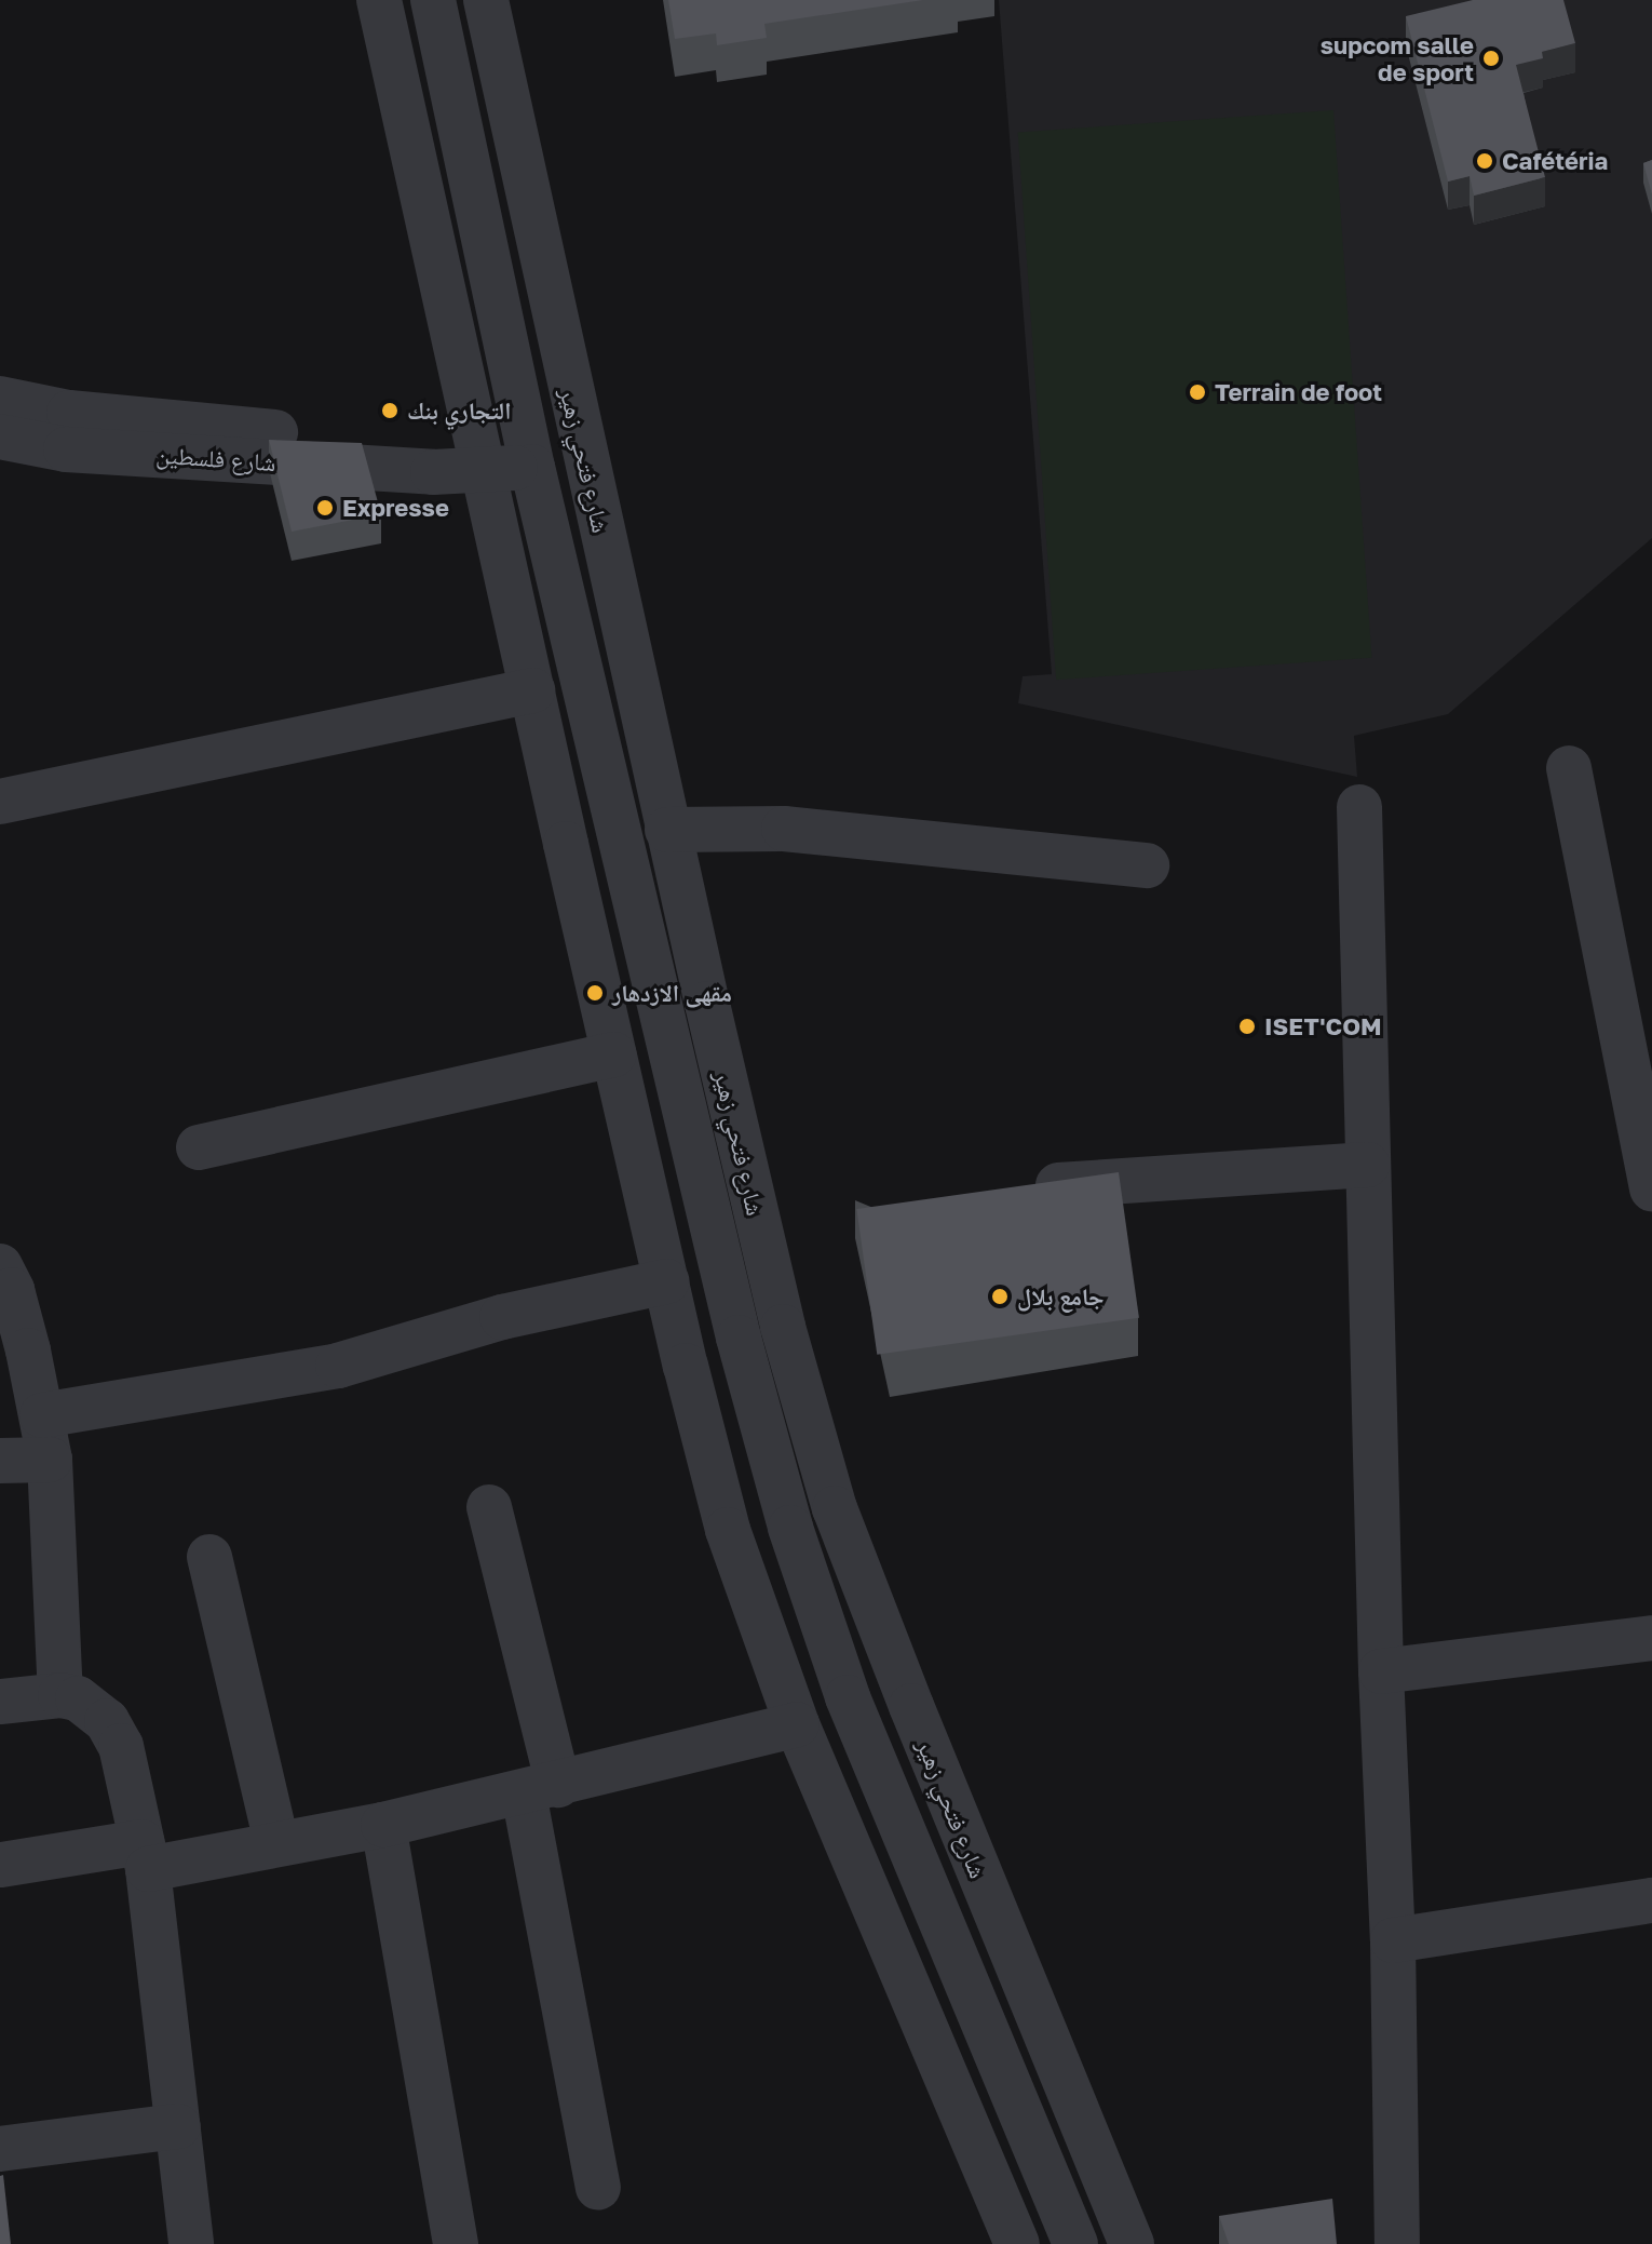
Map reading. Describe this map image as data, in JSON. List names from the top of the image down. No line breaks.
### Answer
{"streets":{"street":["شارع فلسطين","شارع فتحي زهير"]},"places":["supcom salle de sport","Cafétéria","Terrain de foot","التجاري بنك","Expresse","مقهى الازدهار","ISET'COM","جامع بلال"]}
